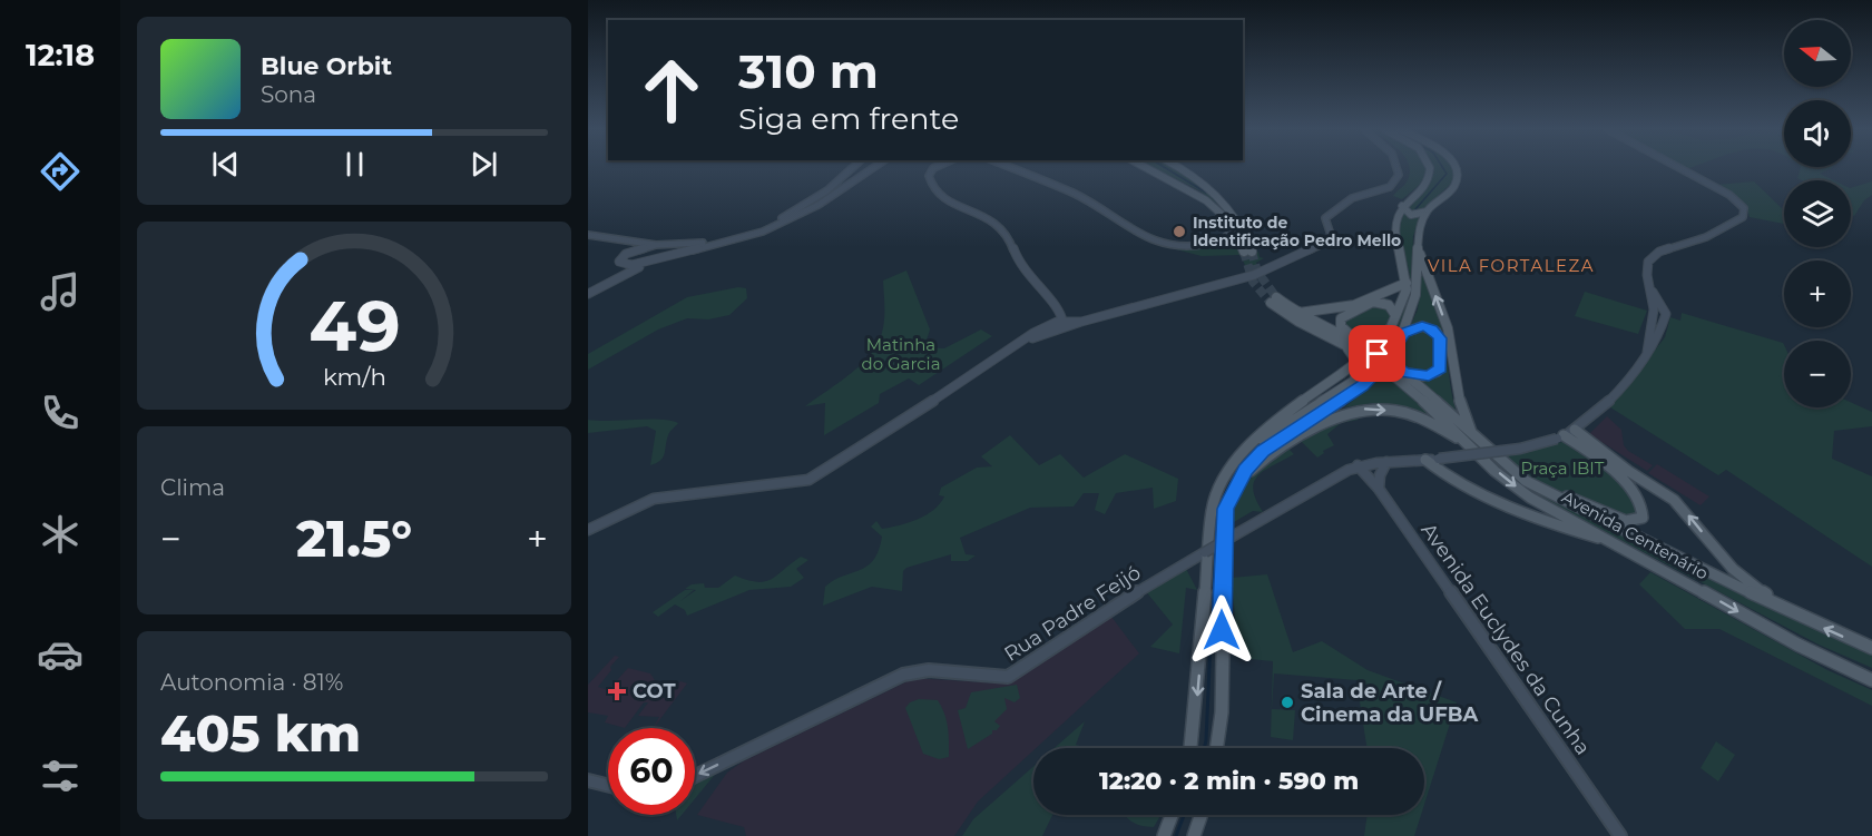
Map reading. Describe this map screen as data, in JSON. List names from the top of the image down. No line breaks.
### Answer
{"streets":{"main road":["Avenida Centenário","Rua Padre Feijó","Avenida Euclydes da Cunha"]},"crossings":[["Rua Padre Feijó","Avenida Euclydes da Cunha"]],"one_way":["Rua Padre Feijó"],"districts":["VILA FORTALEZA"],"parks":["Matinha do Garcia","Praça IBIT"],"places":{"other":["Instituto de Identificação Pedro Mello","Sala de Arte / Cinema da UFBA"],"health":["COT"]},"north":"left","page":{"tabs":"12:18","map_buttons":["+","−"],"turn":["310 m","Siga em frente"],"song":["Blue Orbit","Sona"],"tile":["Clima",["Autonomia · 81%","405 km"]],"heat":["−","21.5°","+"],"limit":"60","trip":"12:20 · 2 min · 590 m","gauge":["49","km/h"]}}
